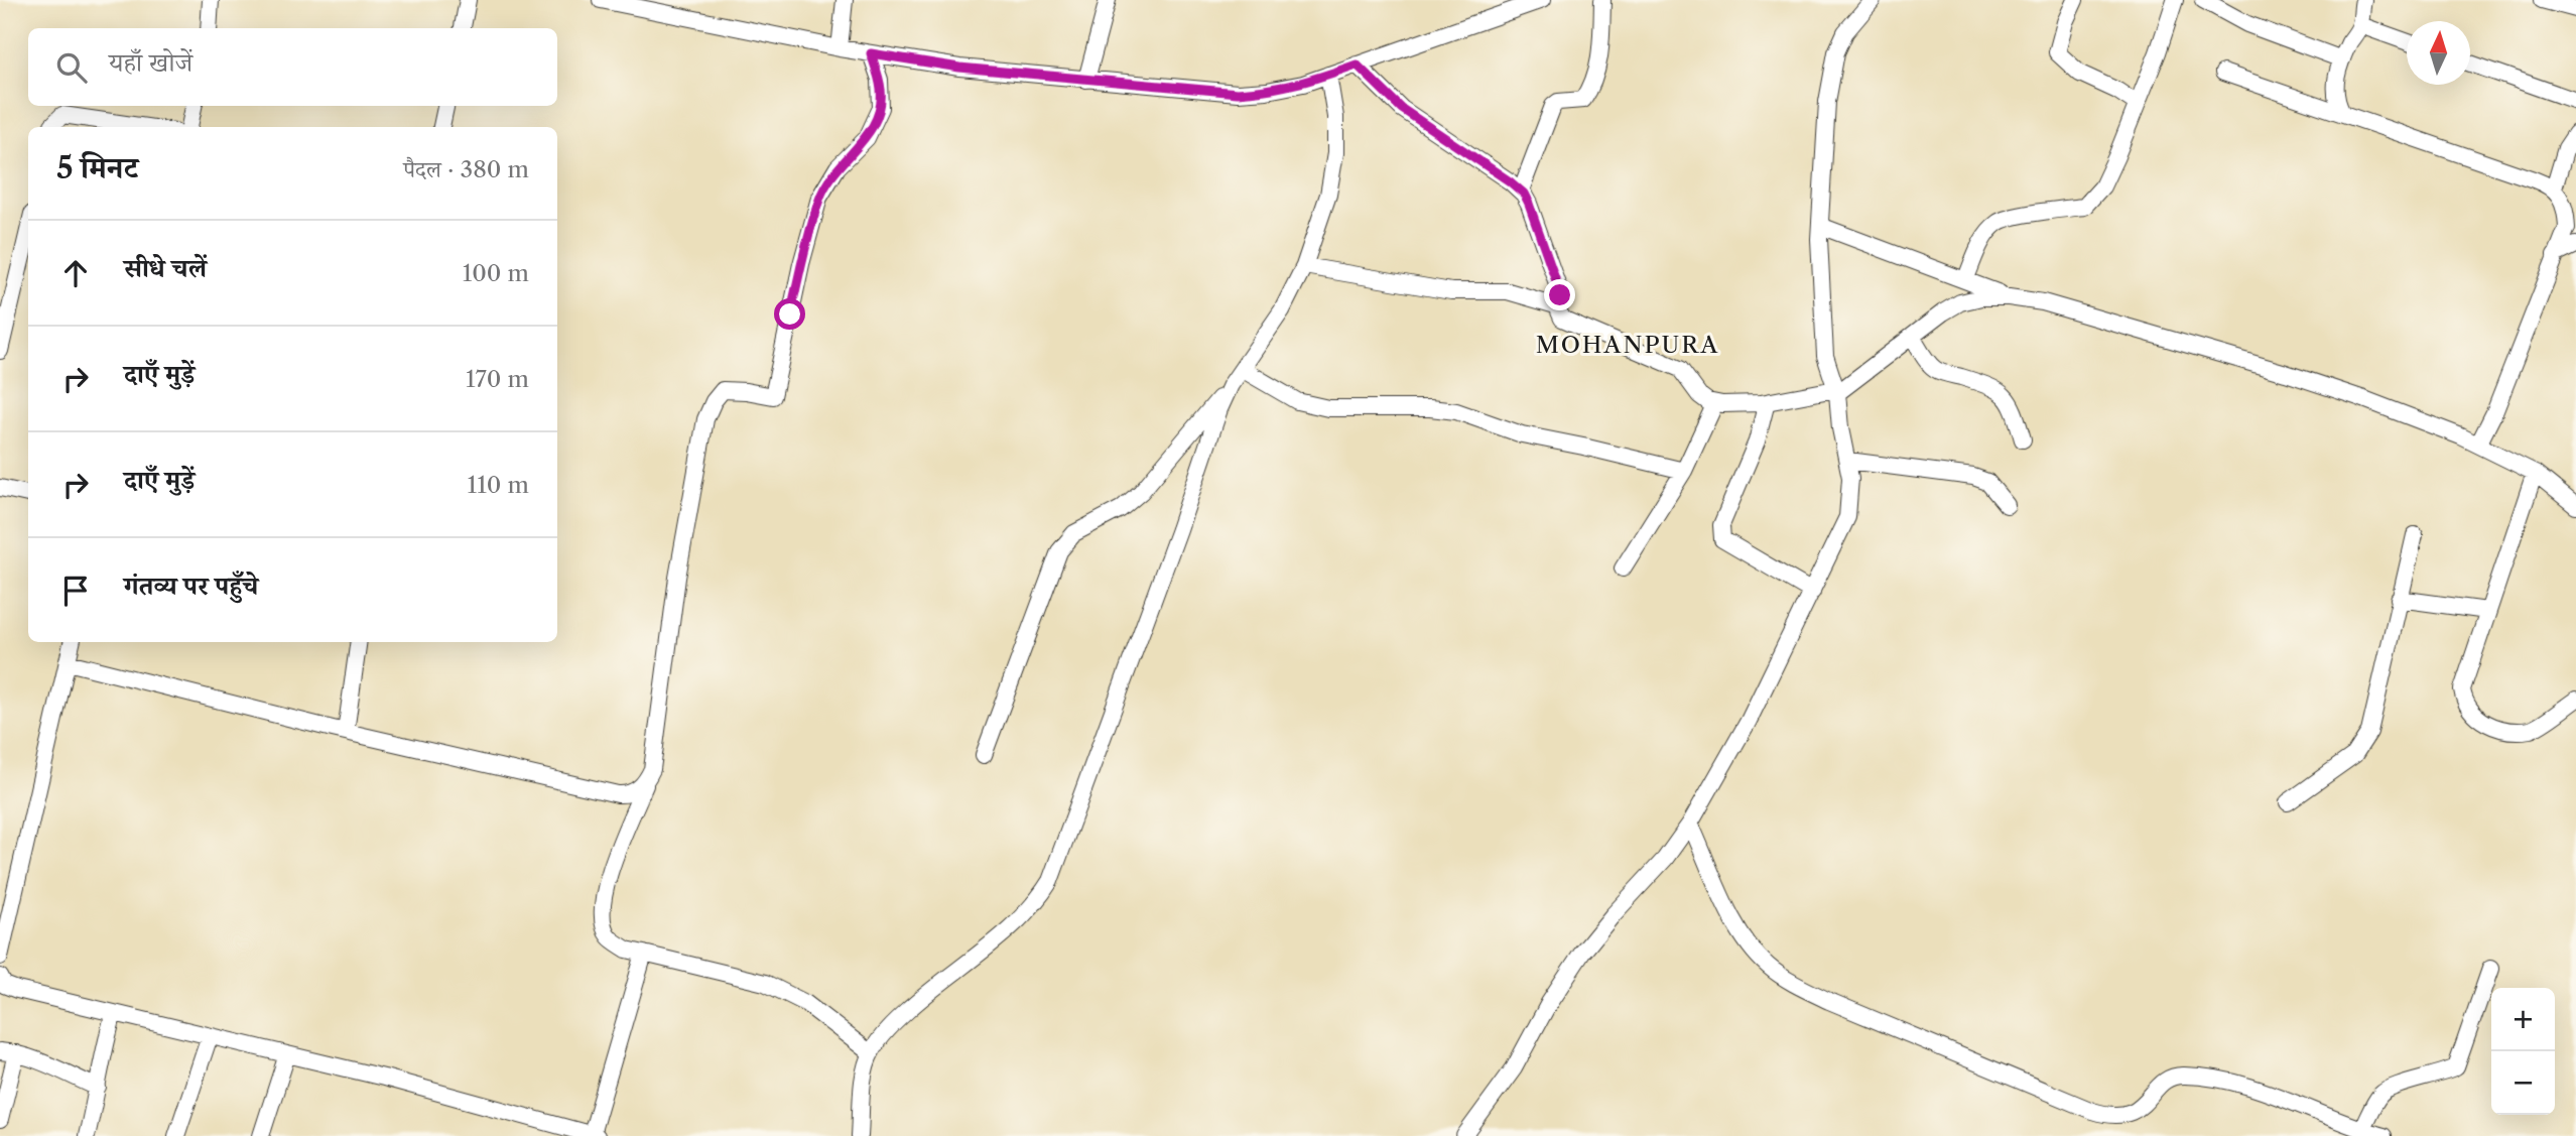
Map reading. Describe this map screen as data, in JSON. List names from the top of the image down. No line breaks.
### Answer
{"districts":["MOHANPURA"],"north":"top","page":{"search":"यहाँ खोजें","heading":["5 मिनट","पैदल · 380 m"],"list":[["सीधे चलें","100 m"],["दाएँ मुड़ें","170 m"],["दाएँ मुड़ें","110 m"],"गंतव्य पर पहुँचे"],"map_buttons":["+","−"]}}
